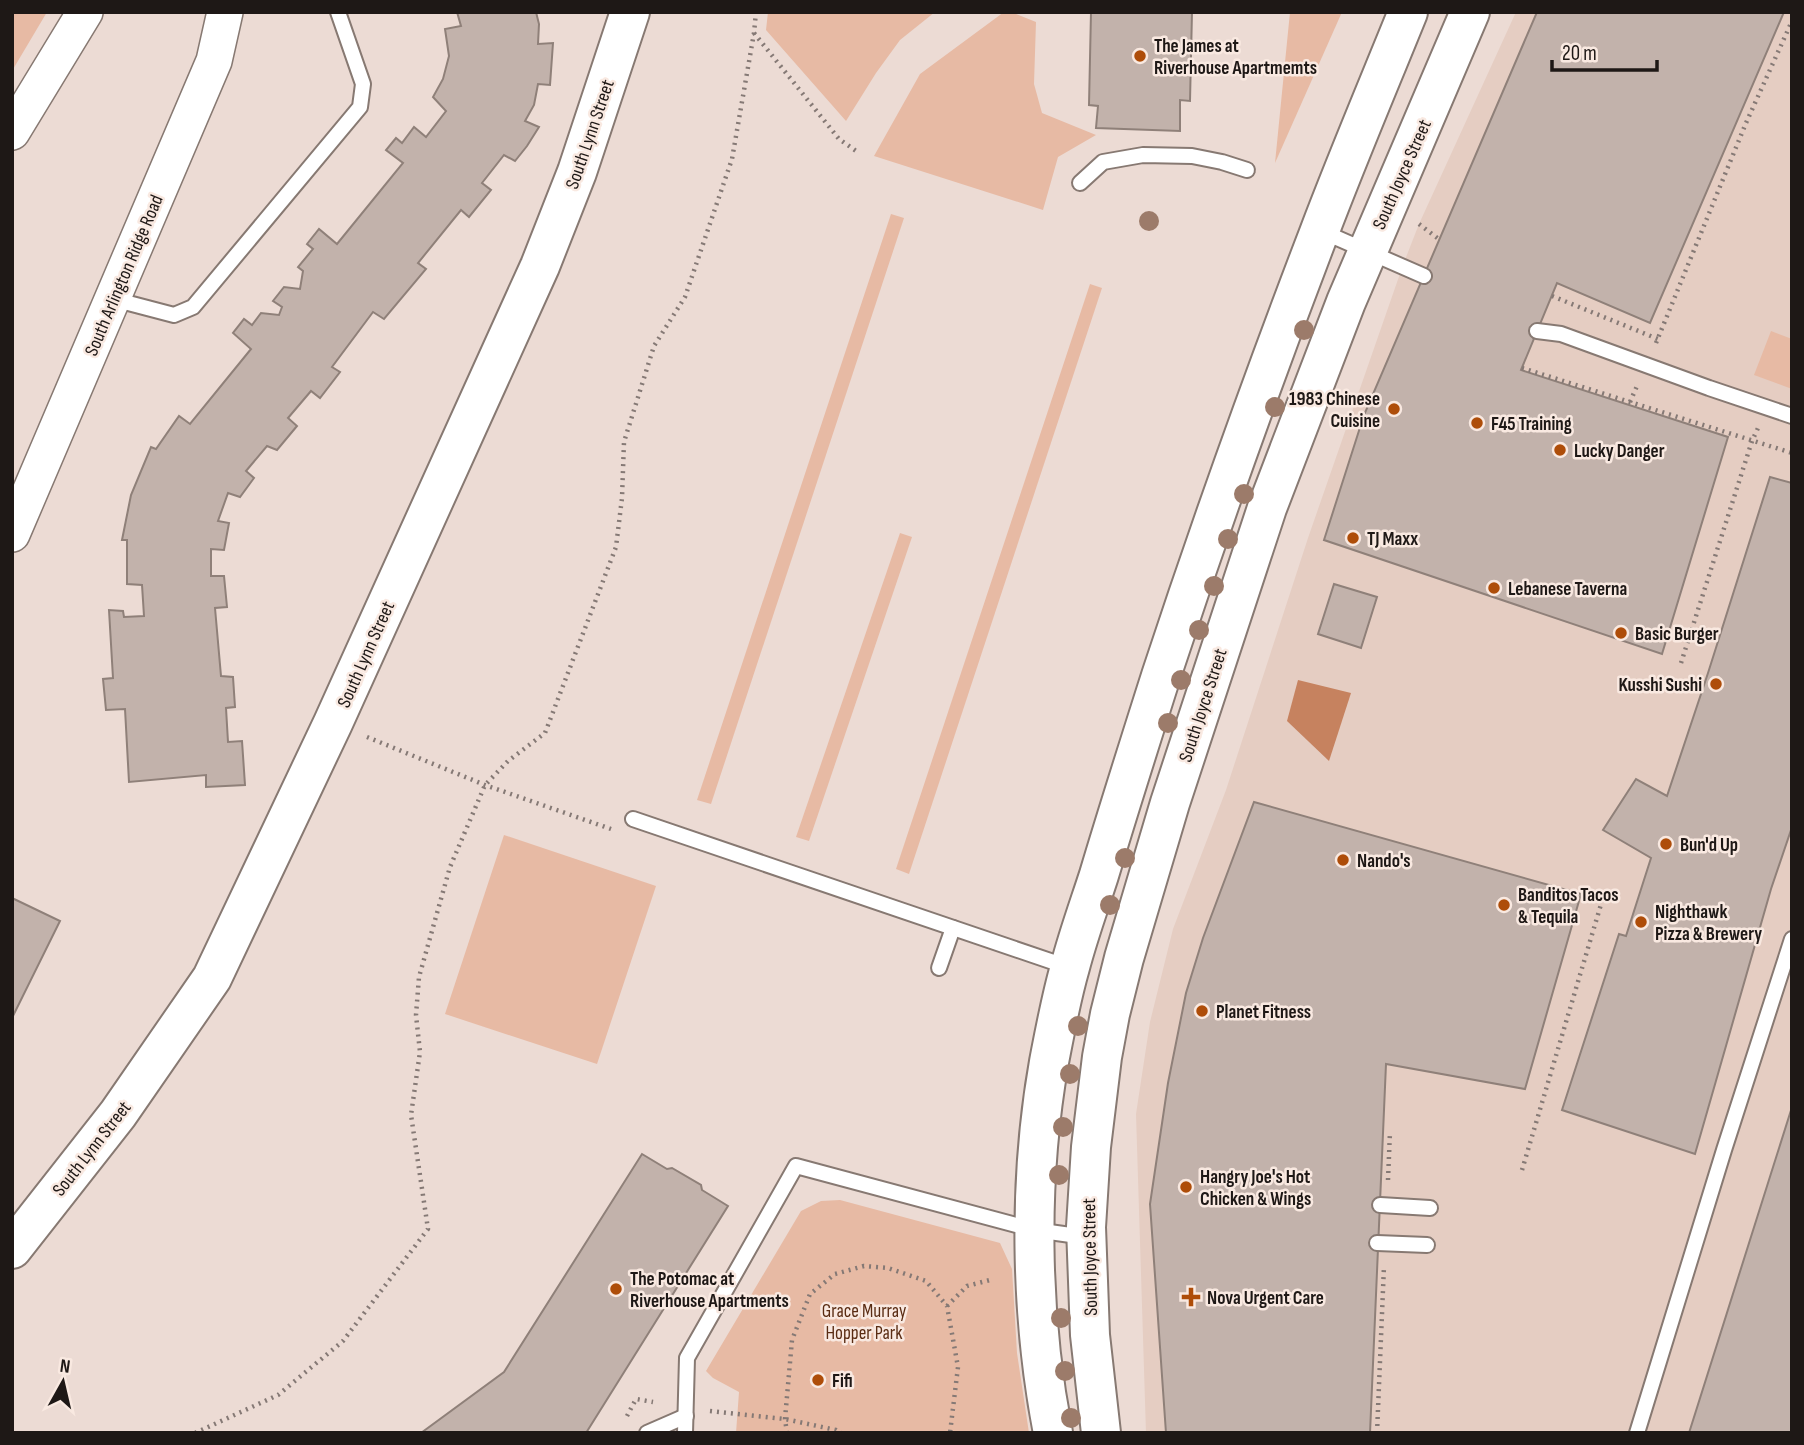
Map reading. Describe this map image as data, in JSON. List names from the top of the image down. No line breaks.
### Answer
{"streets":{"main road":["South Lynn Street","South Joyce Street"],"street":["South Arlington Ridge Road"]},"parks":["Grace Murray Hopper Park"],"places":{"other":["The James at Riverhouse Apartmemts","1983 Chinese Cuisine","F45 Training","Lucky Danger","TJ Maxx","Lebanese Taverna","Basic Burger","Kusshi Sushi","Bun'd Up","Nando's","Banditos Tacos & Tequila","Nighthawk Pizza & Brewery","Planet Fitness","Hangry Joe's Hot Chicken & Wings","The Potomac at Riverhouse Apartments","Fifi"],"health":["Nova Urgent Care"]},"scale_bar":"20 m","north":"top"}
